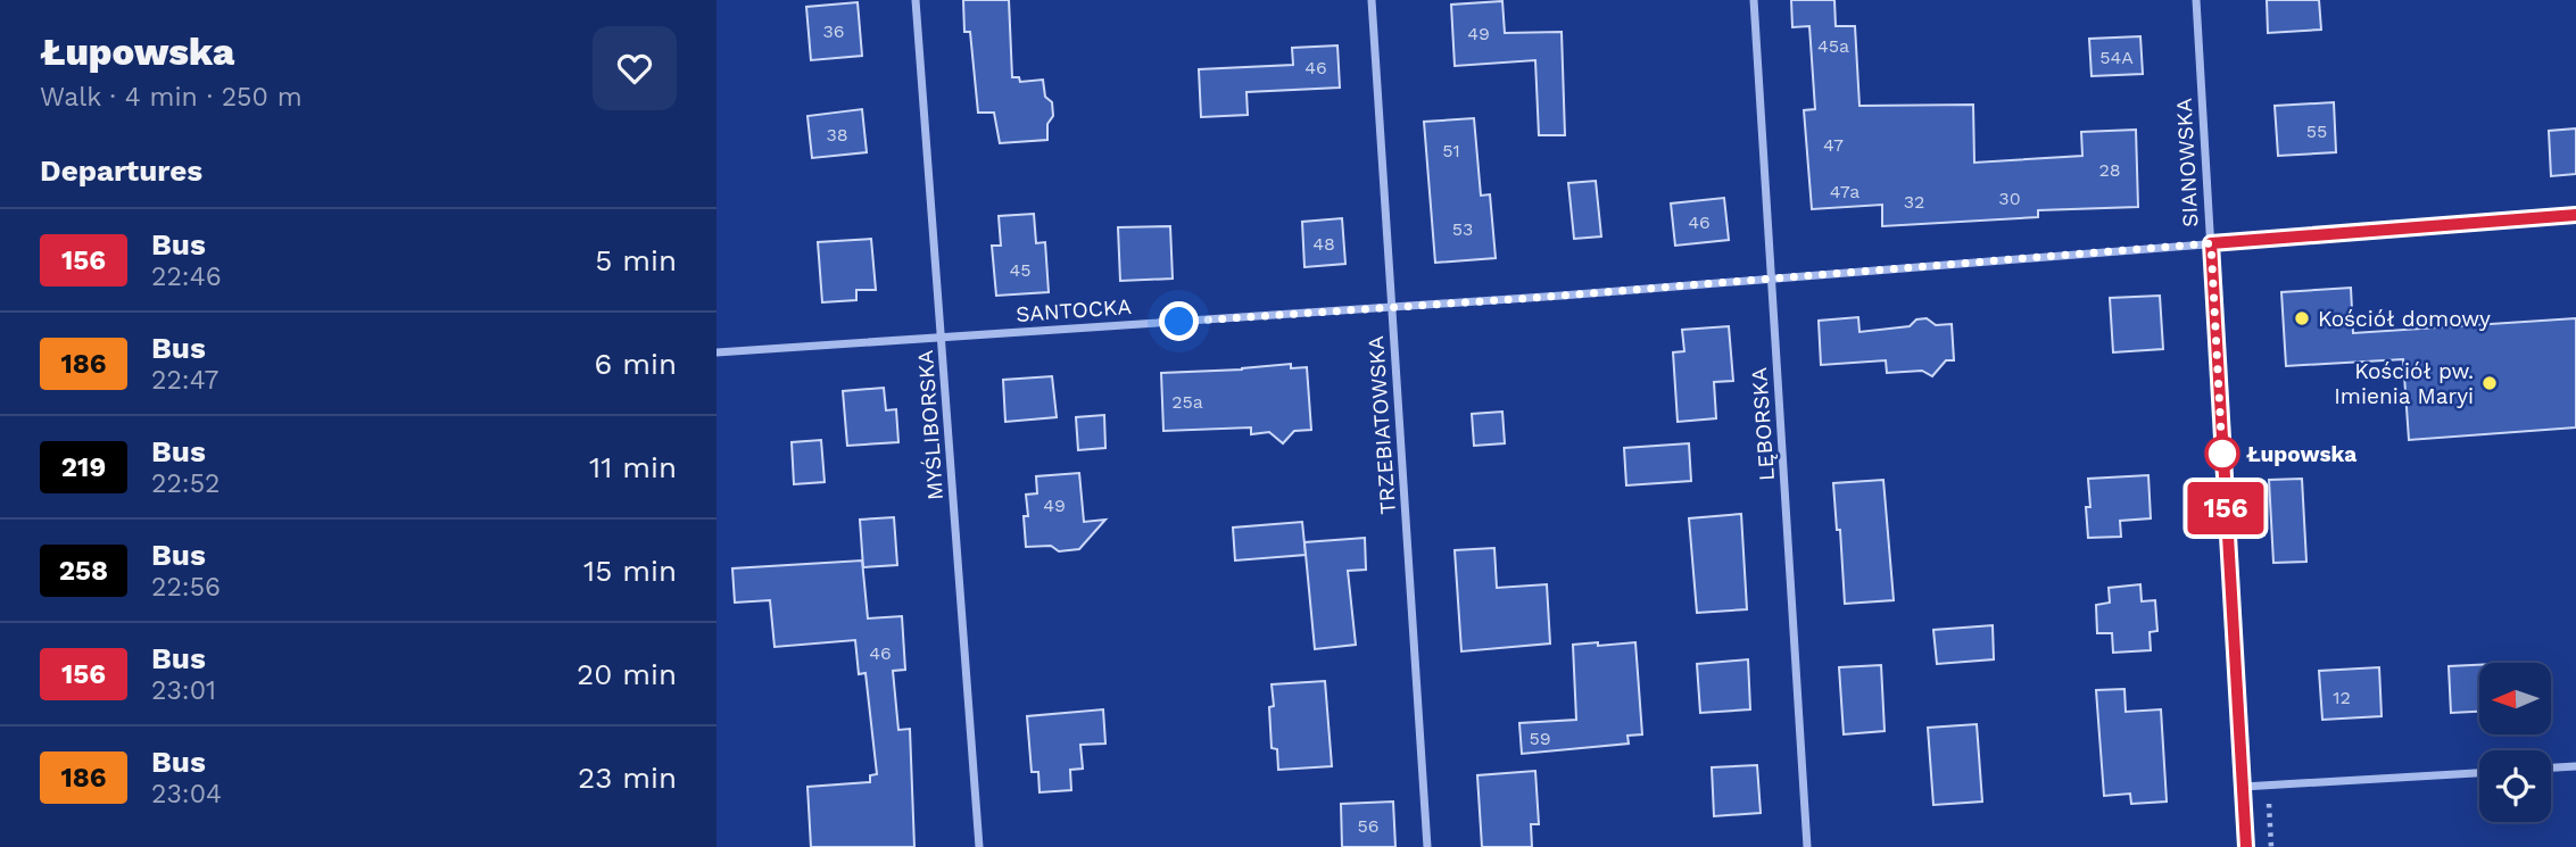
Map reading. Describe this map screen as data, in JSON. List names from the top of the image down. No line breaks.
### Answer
{"streets":{"street":["SIANOWSKA","SANTOCKA","LĘBORSKA","MYŚLIBORSKA","TRZEBIATOWSKA"]},"crossings":[["SIANOWSKA","SANTOCKA"],["SANTOCKA","LĘBORSKA"],["SANTOCKA","MYŚLIBORSKA"],["SANTOCKA","TRZEBIATOWSKA"]],"places":["Kościół domowy","Kościół pw. Imienia Maryi","Łupowska"],"lines":["bus line 156"],"house_numbers":["36","49","45a","54A","46","55","38","47","51","28","47a","30","32","46","53","48","45","25a","49","46","12","59","56"],"north":"left","page":{"heading":[["Łupowska","Walk · 4 min · 250 m"],"Departures"],"on_map":"156","list":[{"mark":"156","name":"Bus","note":"22:46","value":"5 min"},{"mark":"186","name":"Bus","note":"22:47","value":"6 min"},{"mark":"219","name":"Bus","note":"22:52","value":"11 min"},{"mark":"258","name":"Bus","note":"22:56","value":"15 min"},{"mark":"156","name":"Bus","note":"23:01","value":"20 min"},{"mark":"186","name":"Bus","note":"23:04","value":"23 min"}]}}
